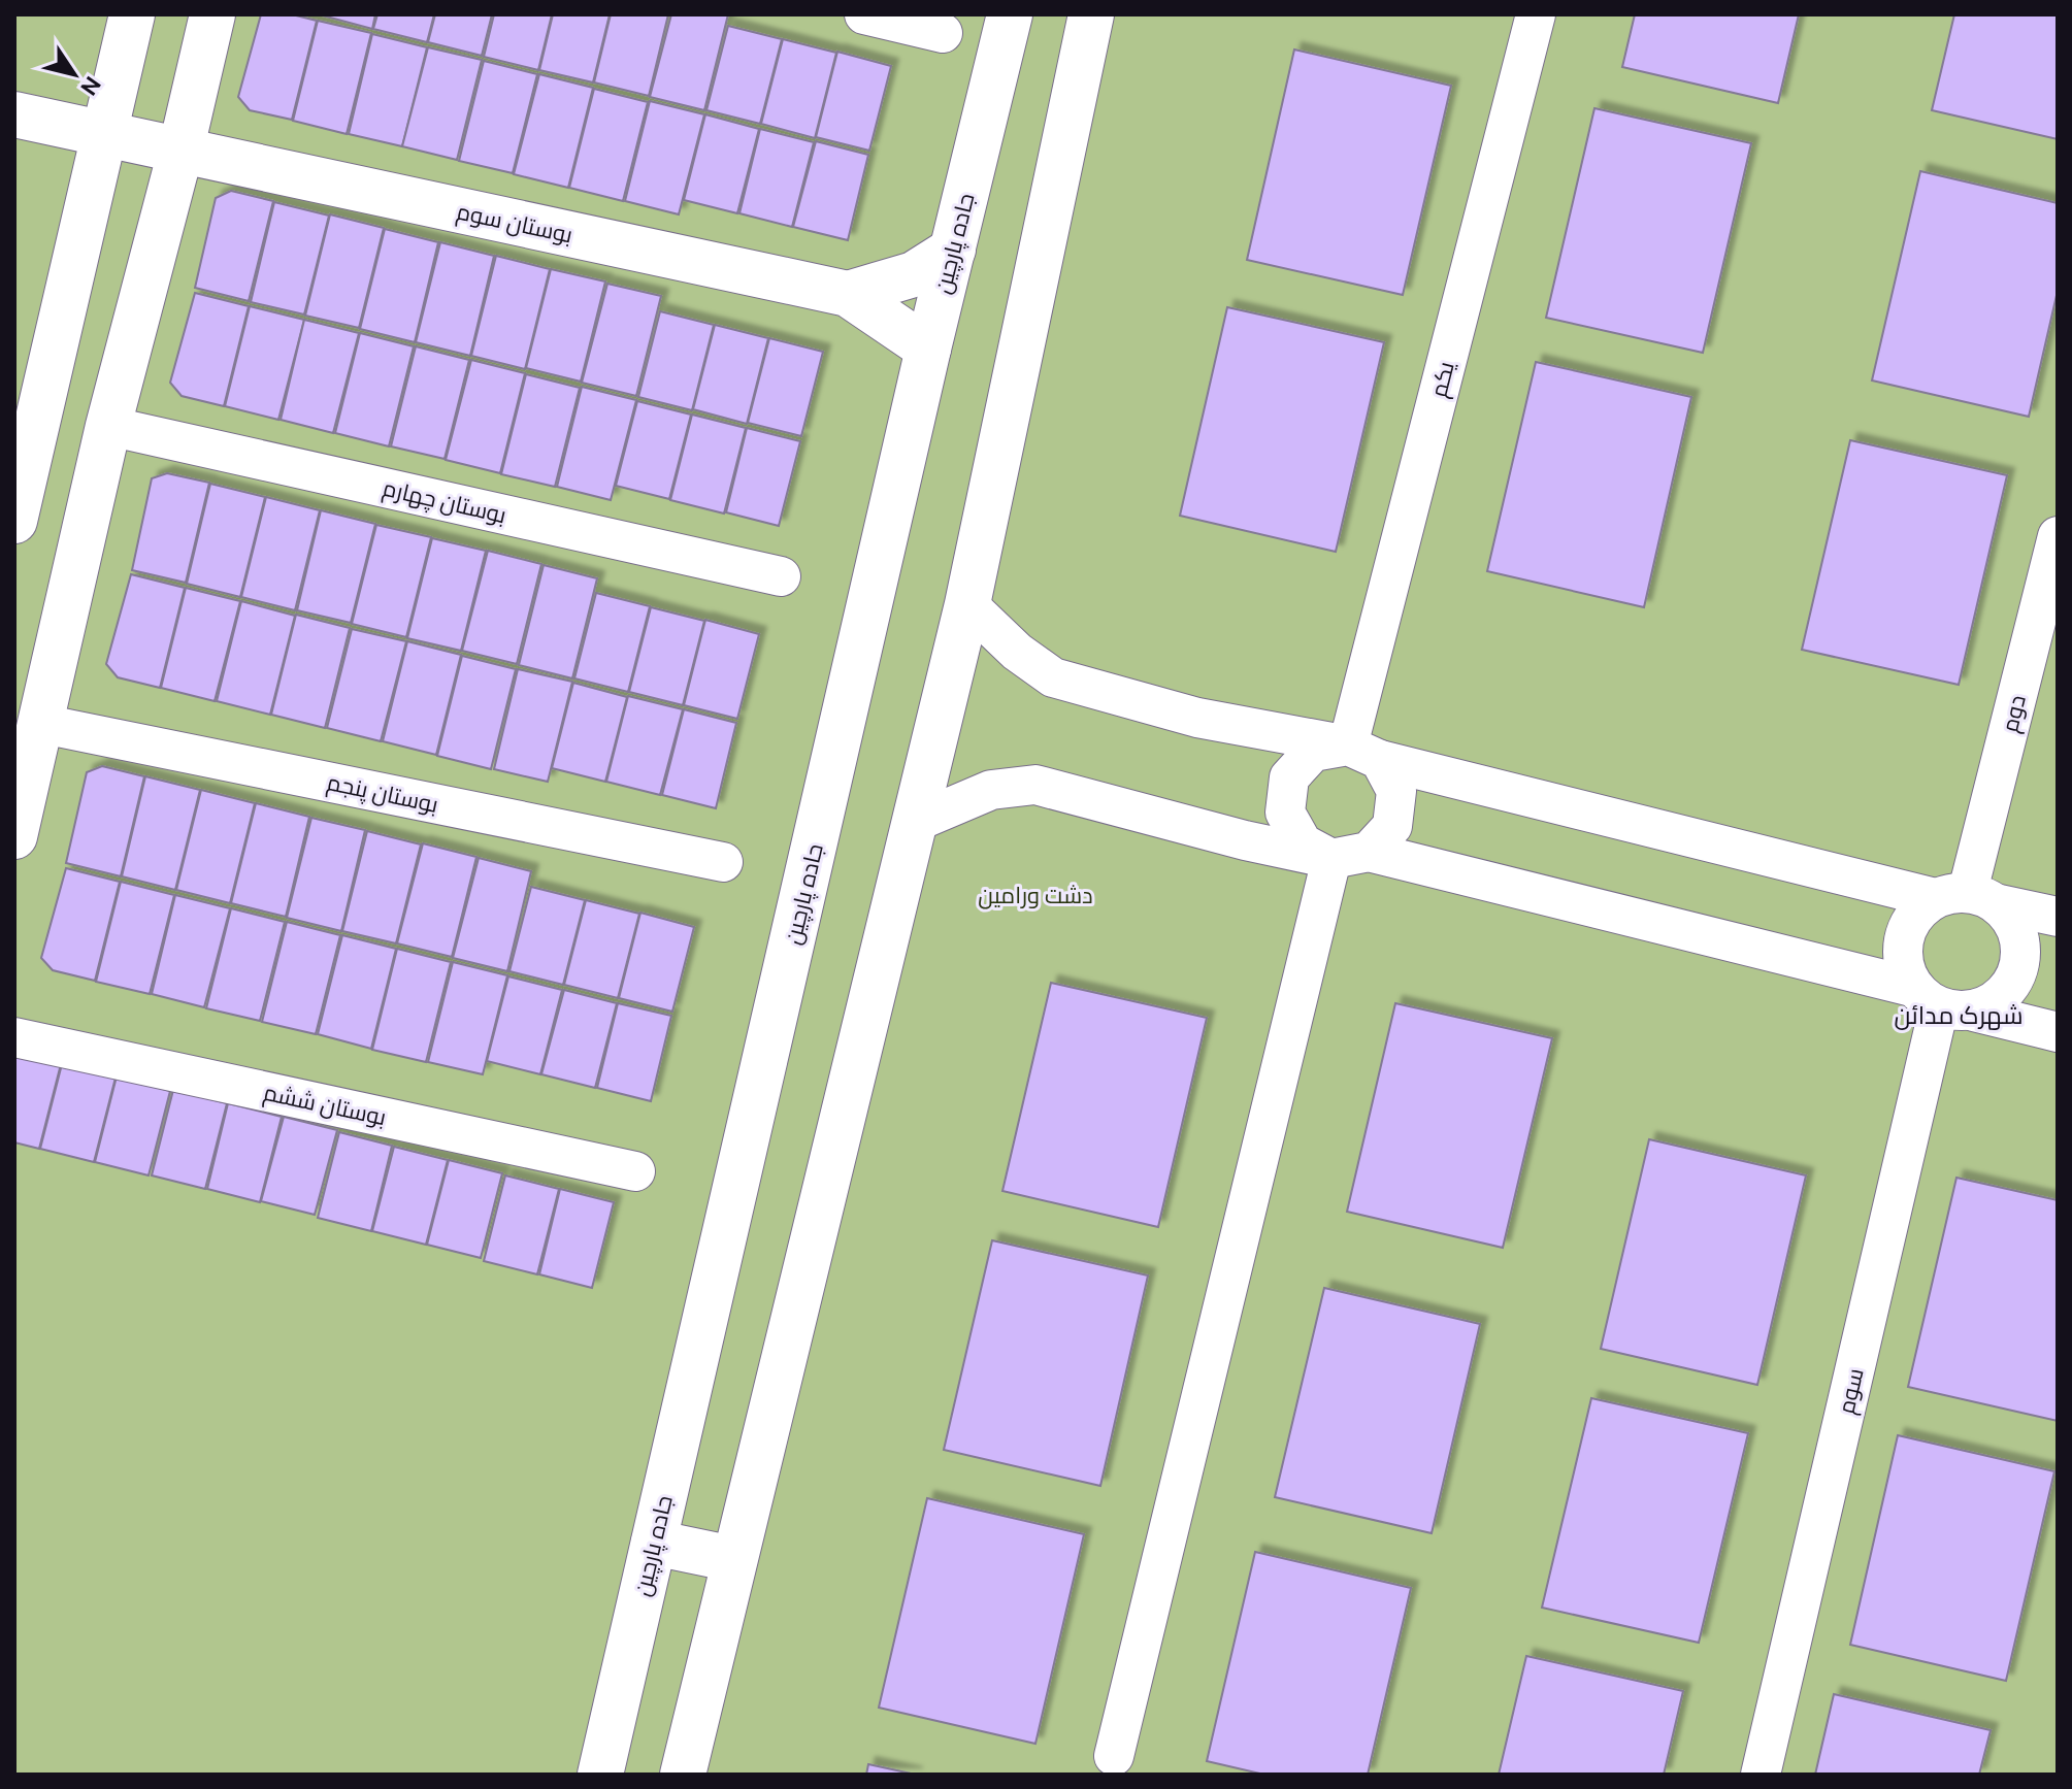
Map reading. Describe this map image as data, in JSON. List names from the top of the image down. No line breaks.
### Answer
{"streets":{"main road":["بوستان سوم","جاده پارچین"],"street":["یکم","بوستان چهارم","دوم","بوستان پنجم","بوستان ششم","سوم"]},"crossings":[["بوستان سوم","جاده پارچین"],["دوم","سوم"]],"districts":["شهرک مدائن"],"parks":["دشت ورامین"],"north":"bottom right"}
